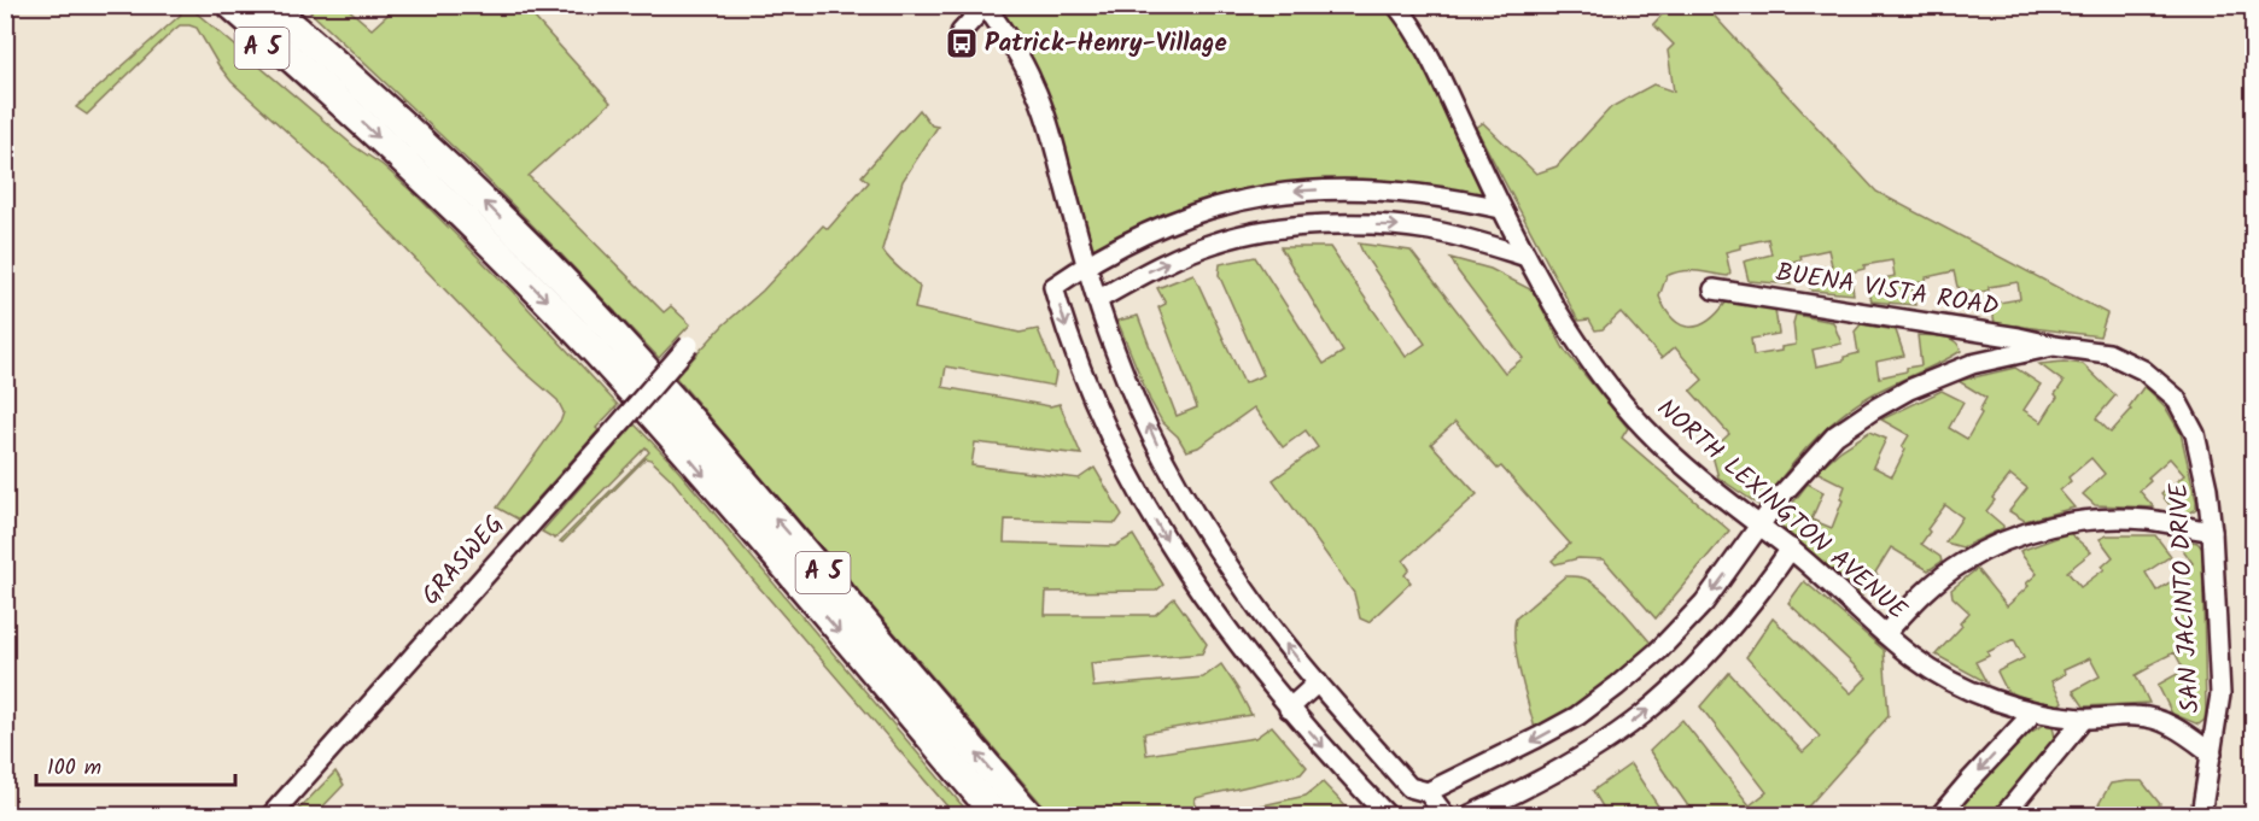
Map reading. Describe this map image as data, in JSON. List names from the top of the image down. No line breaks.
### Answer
{"streets":{"highway":["A 5"],"street":["BUENA VISTA ROAD","NORTH LEXINGTON AVENUE","GRASWEG","SAN JACINTO DRIVE"]},"crossings":[["BUENA VISTA ROAD","SAN JACINTO DRIVE"],["NORTH LEXINGTON AVENUE","SAN JACINTO DRIVE"]],"places":{"bus stop":["Patrick-Henry-Village"]},"scale_bar":"100 m"}
